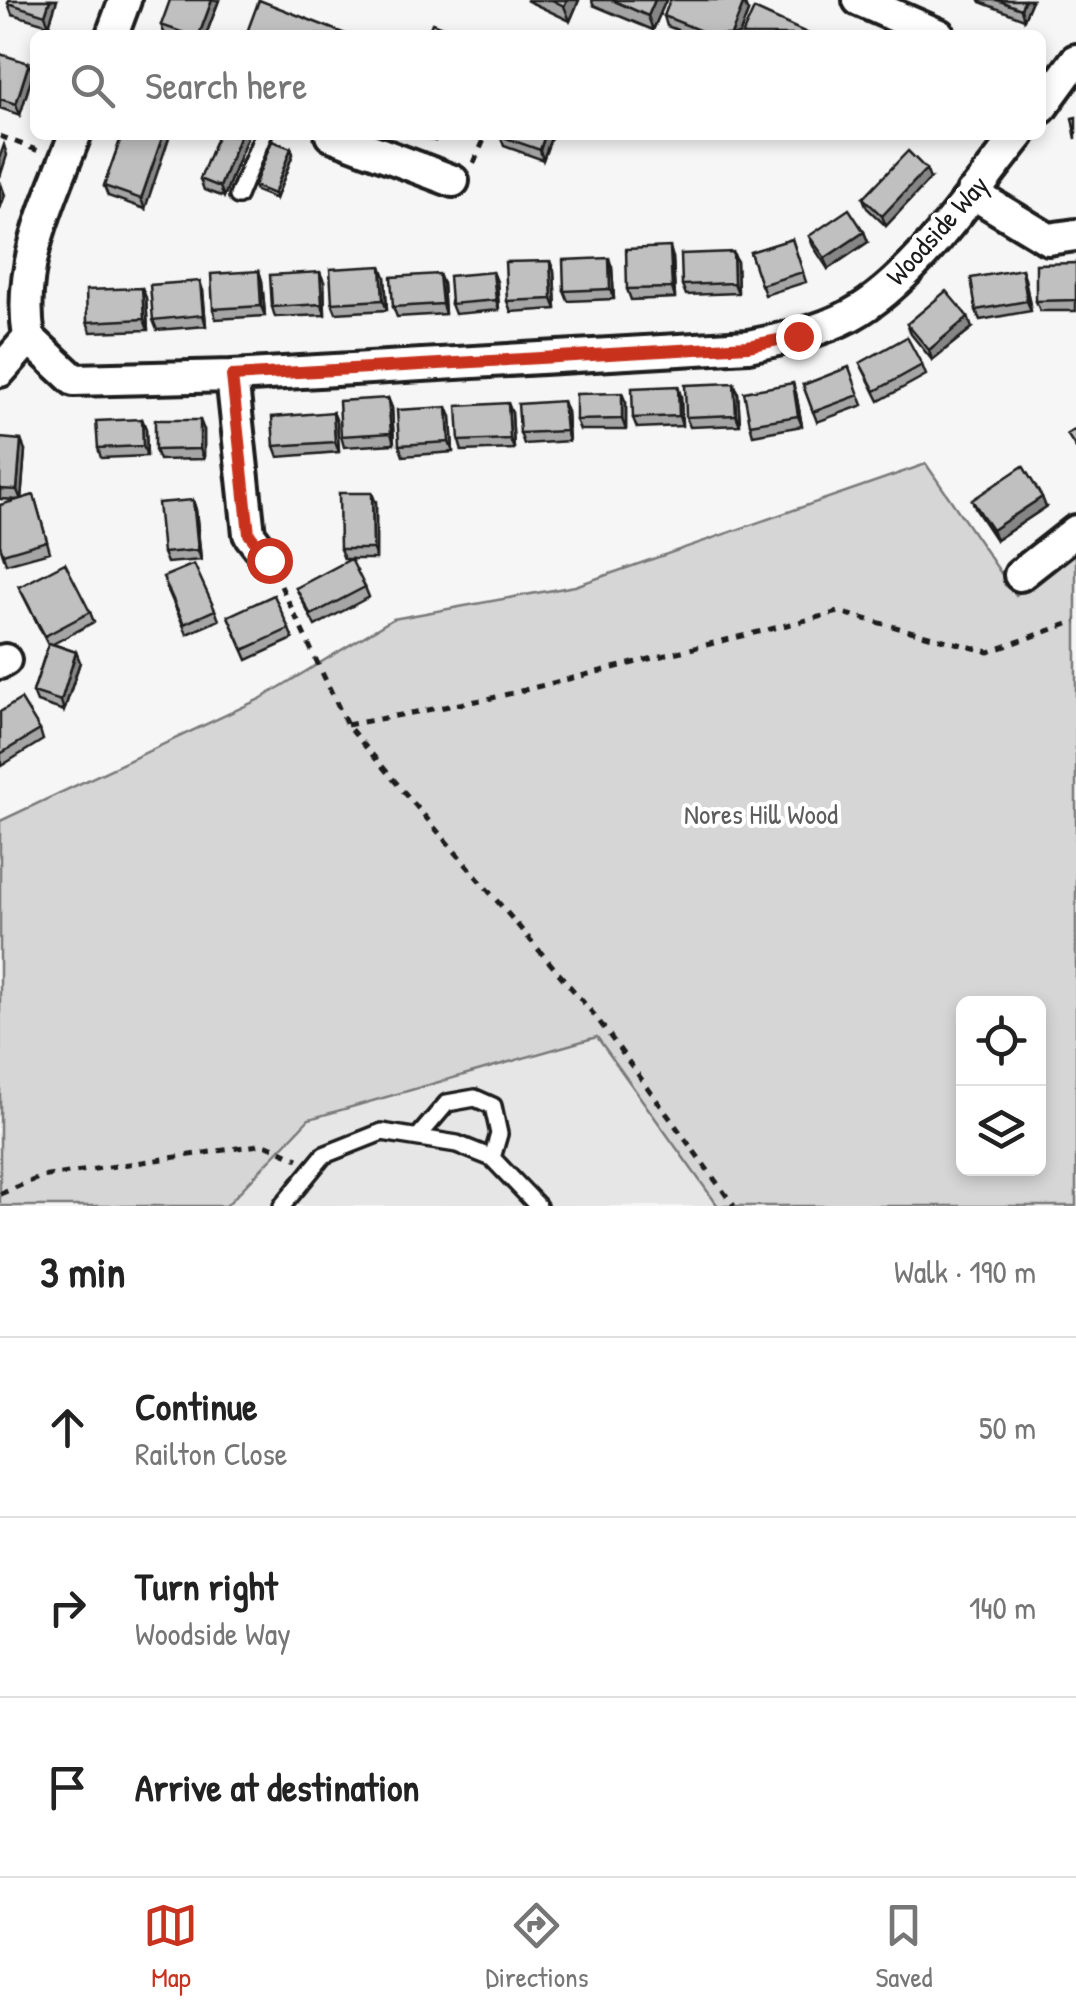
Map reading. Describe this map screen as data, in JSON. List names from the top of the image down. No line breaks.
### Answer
{"streets":{"street":["Woodside Way"]},"parks":["Nores Hill Wood"],"page":{"search":"Search here","heading":["3 min","Walk · 190 m"],"list":[["Continue","Railton Close","50 m"],["Turn right","Woodside Way","140 m"],"Arrive at destination"],"nav":["Map","Directions","Saved"]}}
